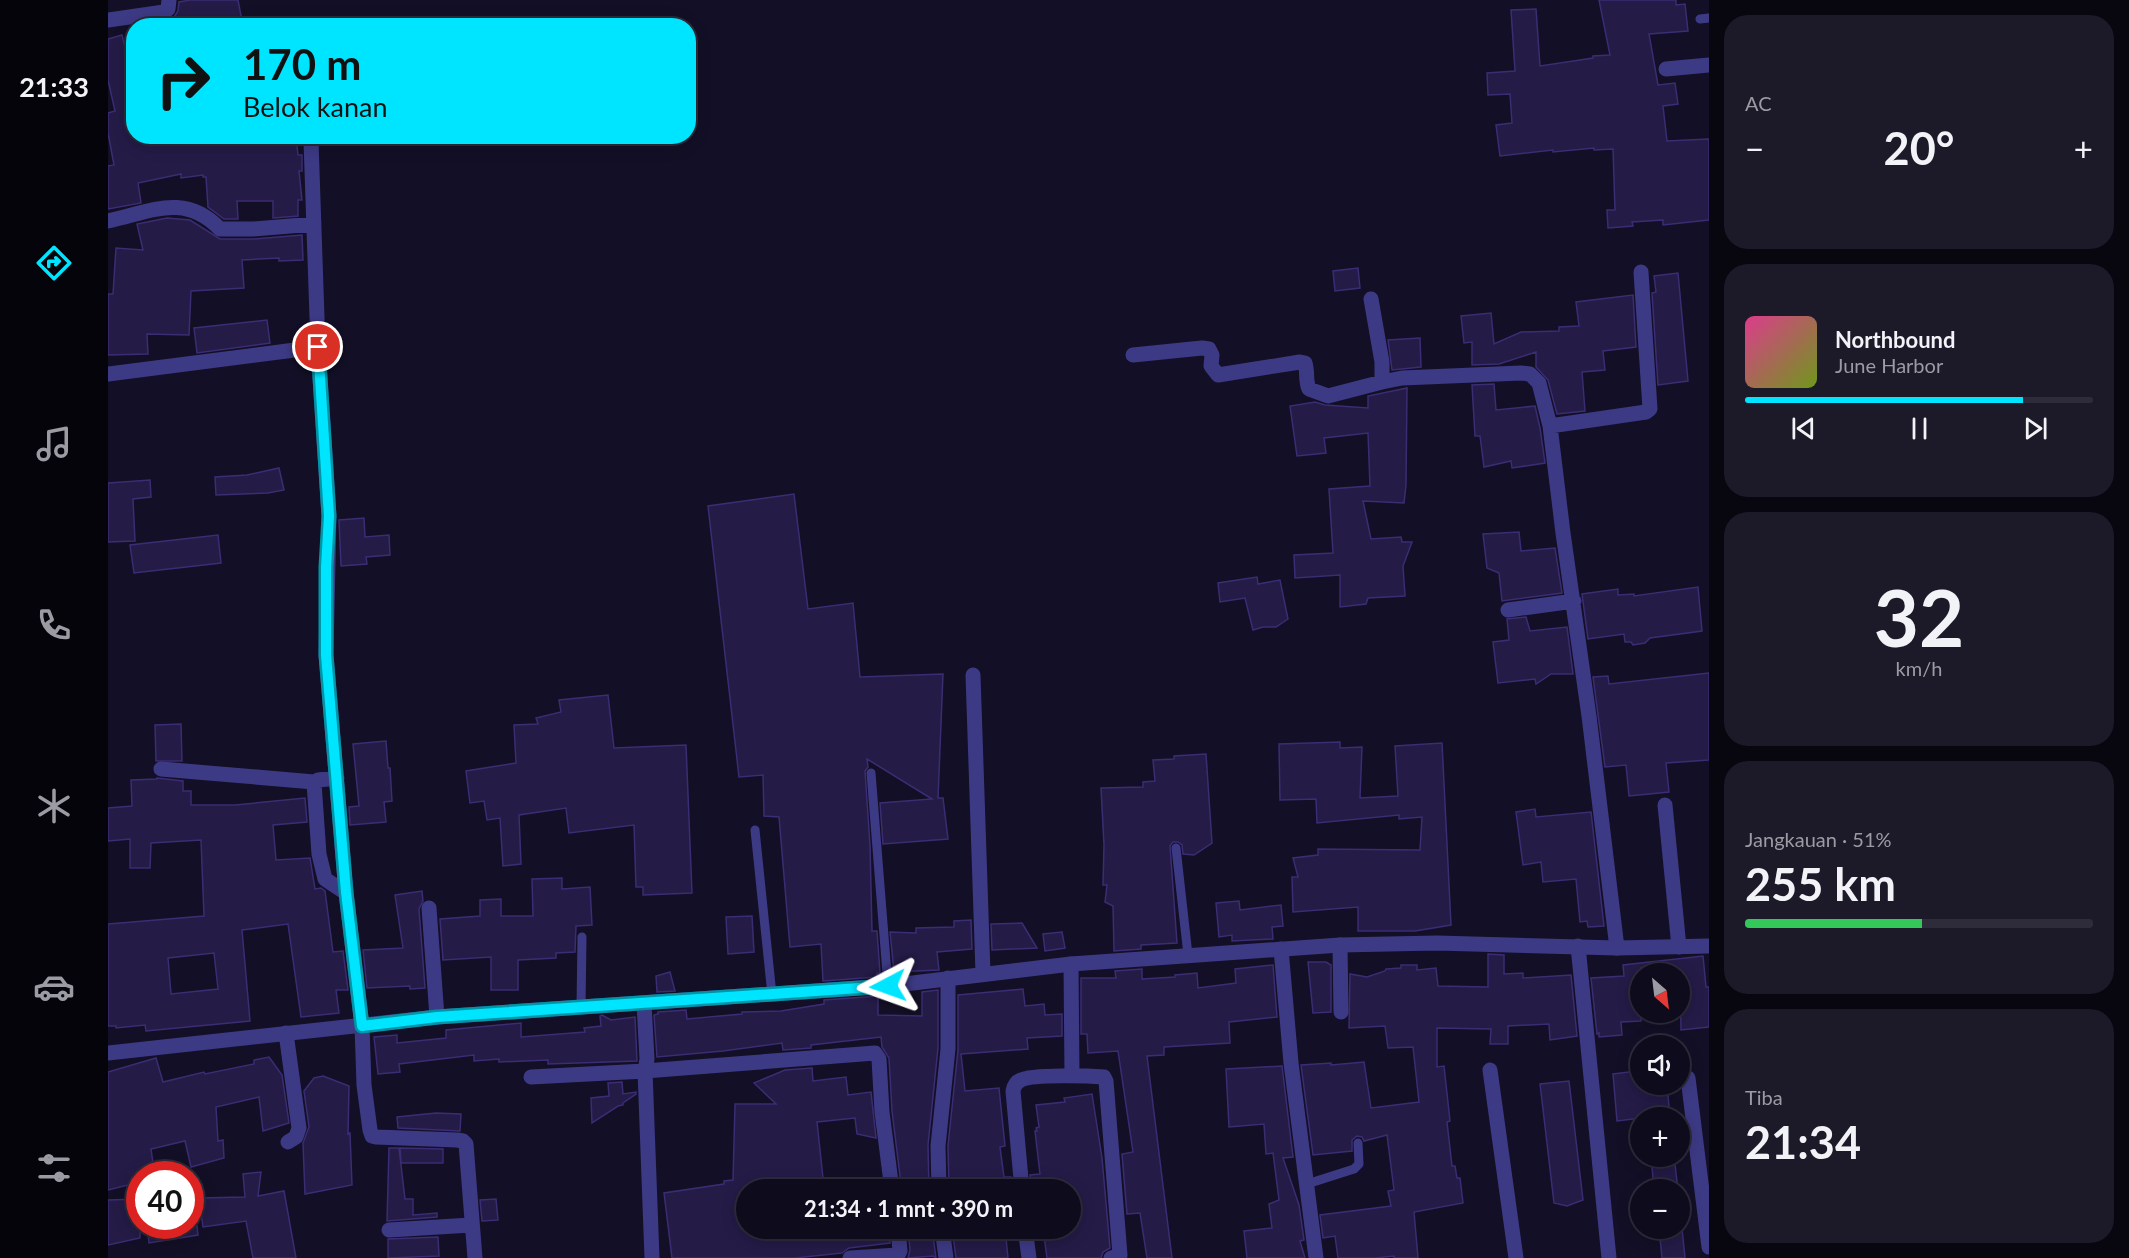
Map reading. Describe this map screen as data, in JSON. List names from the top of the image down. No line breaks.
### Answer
{"north":"bottom right","page":{"tabs":"21:33","tile":["AC",["32","km/h"],["Jangkauan · 51%","255 km"],["Tiba","21:34"]],"turn":["170 m","Belok kanan"],"heat":["−","20°","+"],"song":["Northbound","June Harbor"],"map_buttons":["+","−"],"limit":"40","trip":"21:34 · 1 mnt · 390 m"}}
